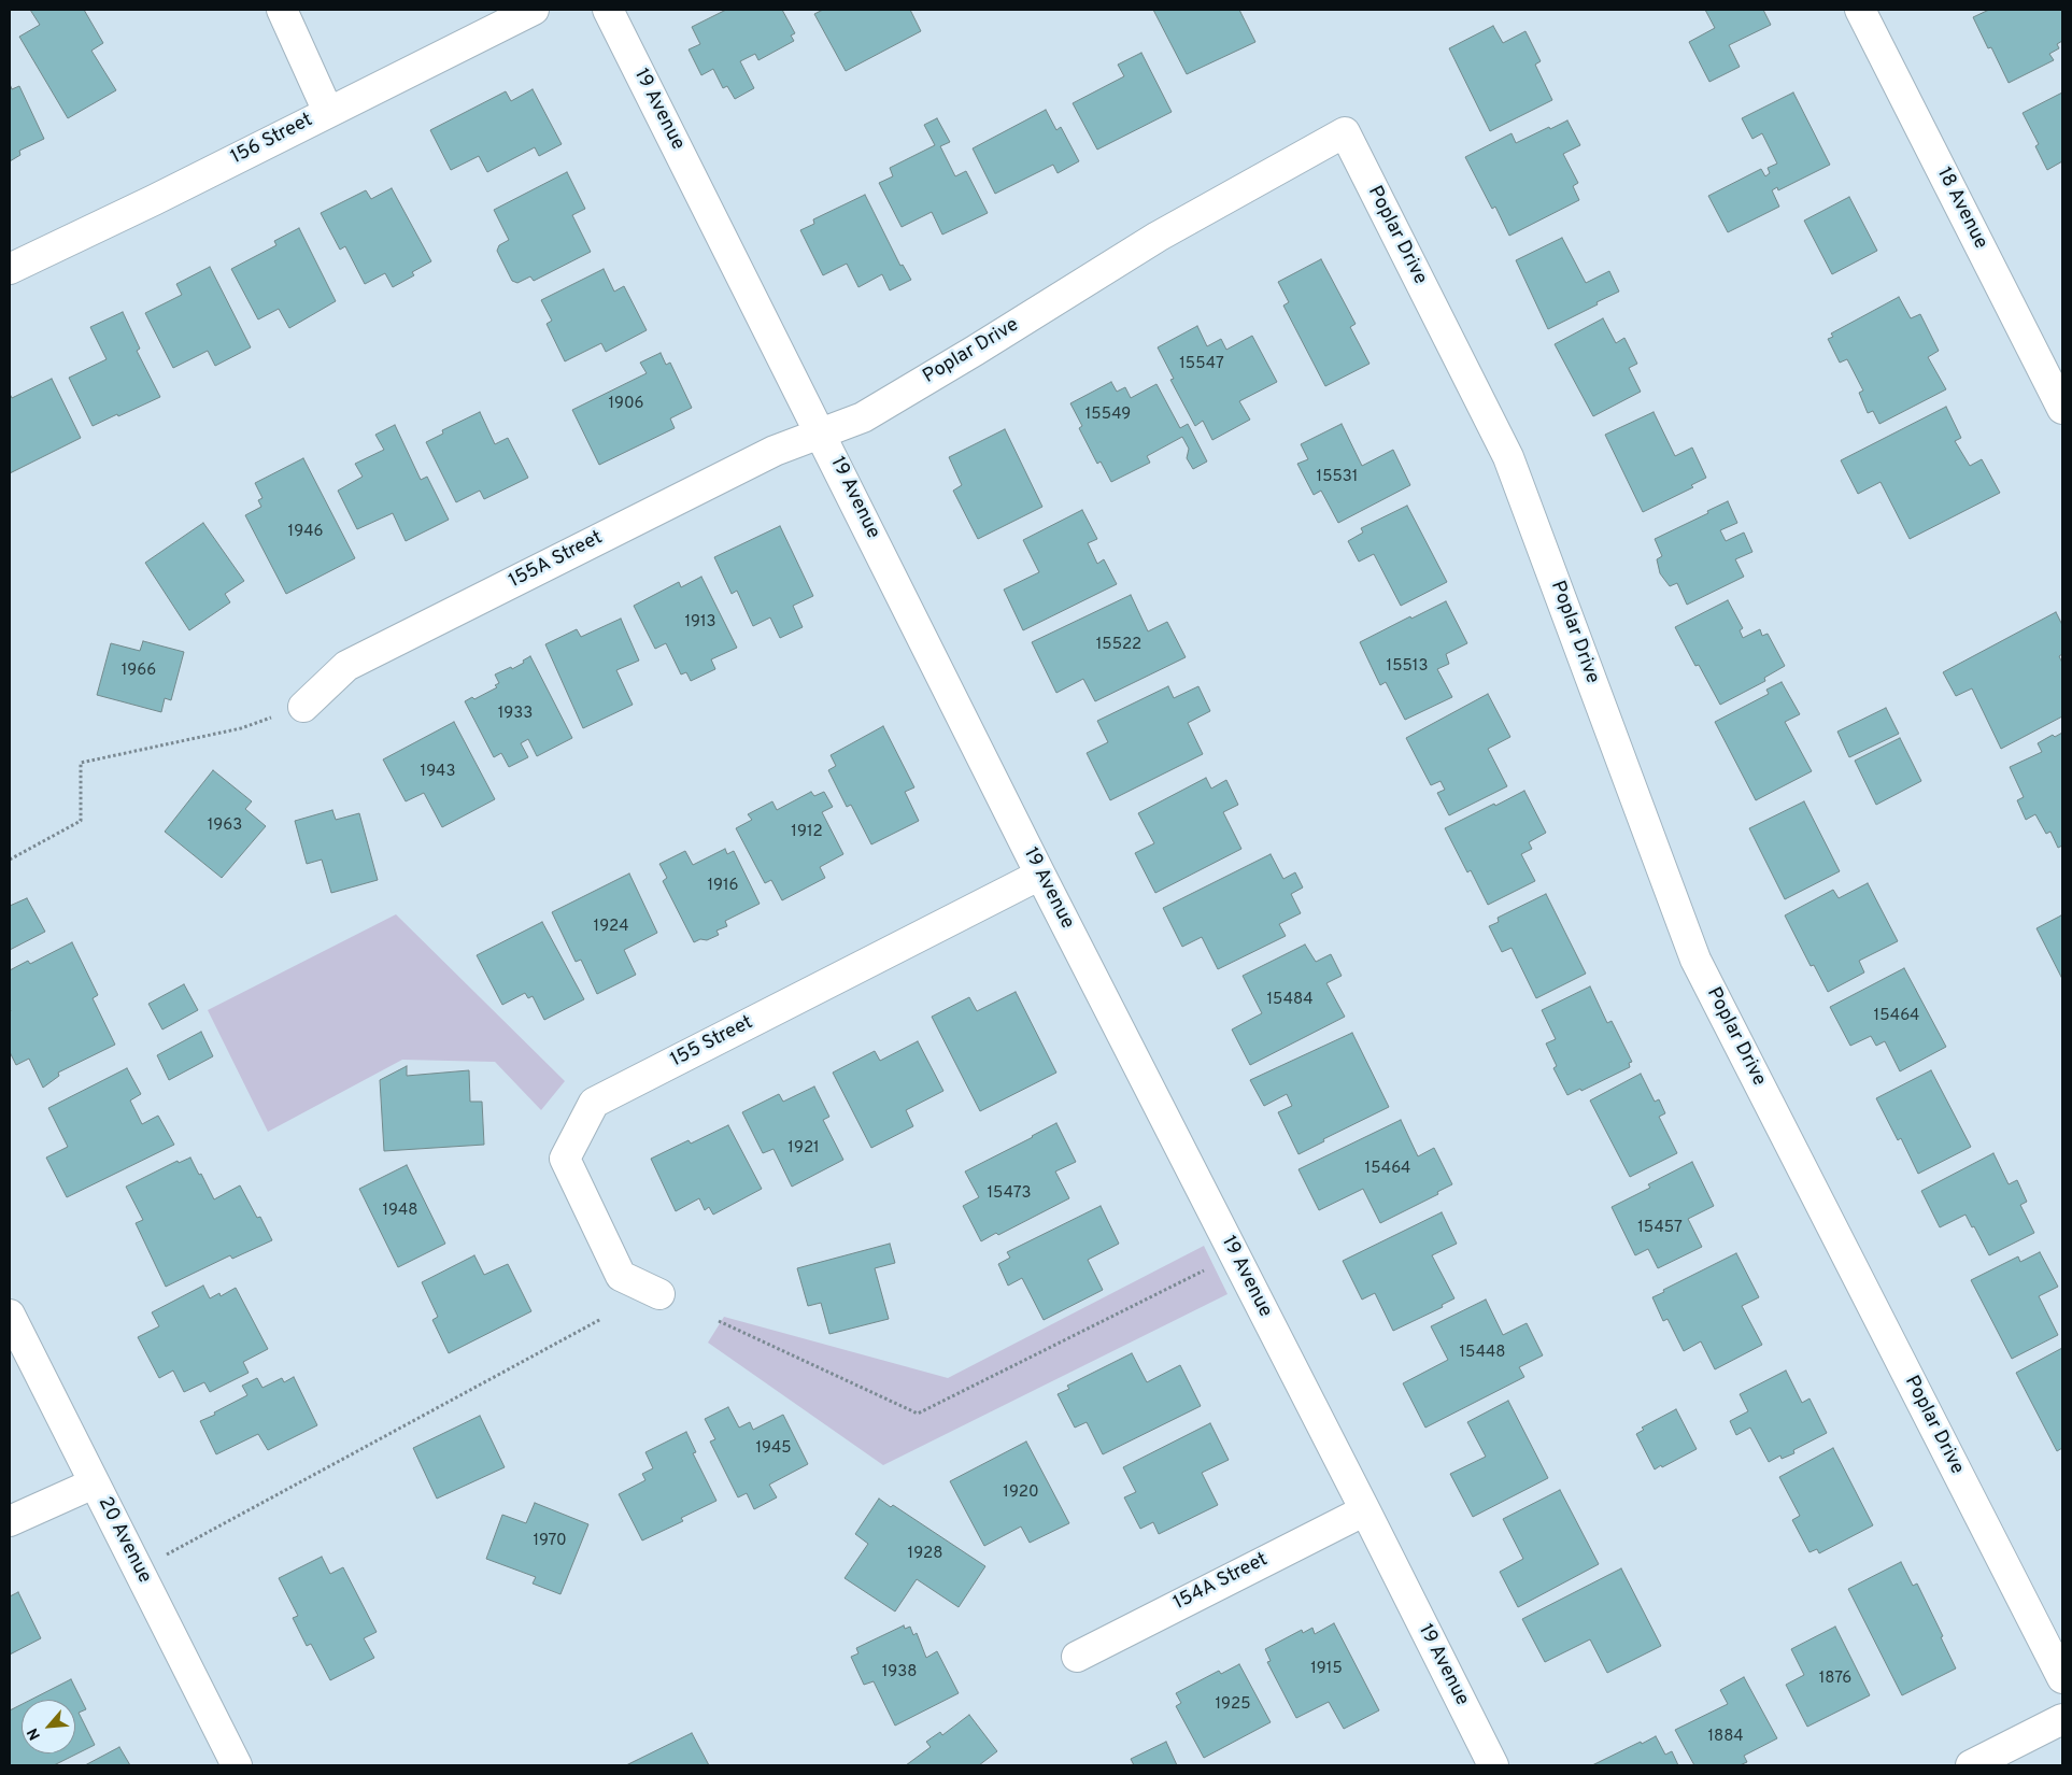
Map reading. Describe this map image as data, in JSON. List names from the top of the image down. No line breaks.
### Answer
{"streets":{"street":["19 Avenue","156 Street","18 Avenue","Poplar Drive","155A Street","155 Street","20 Avenue","154A Street"]},"crossings":[["19 Avenue","Poplar Drive"],["19 Avenue","155A Street"],["19 Avenue","155 Street"],["19 Avenue","154A Street"],["Poplar Drive","155A Street"]],"house_numbers":["15547","1906","15549","15531","1946","1913","15522","15513","1966","1933","1943","1963","1912","1916","1924","15484","15464","1921","15464","15473","1948","15457","15448","1945","1920","1970","1928","1915","1938","1876","1925","1884"],"north":"bottom left"}
